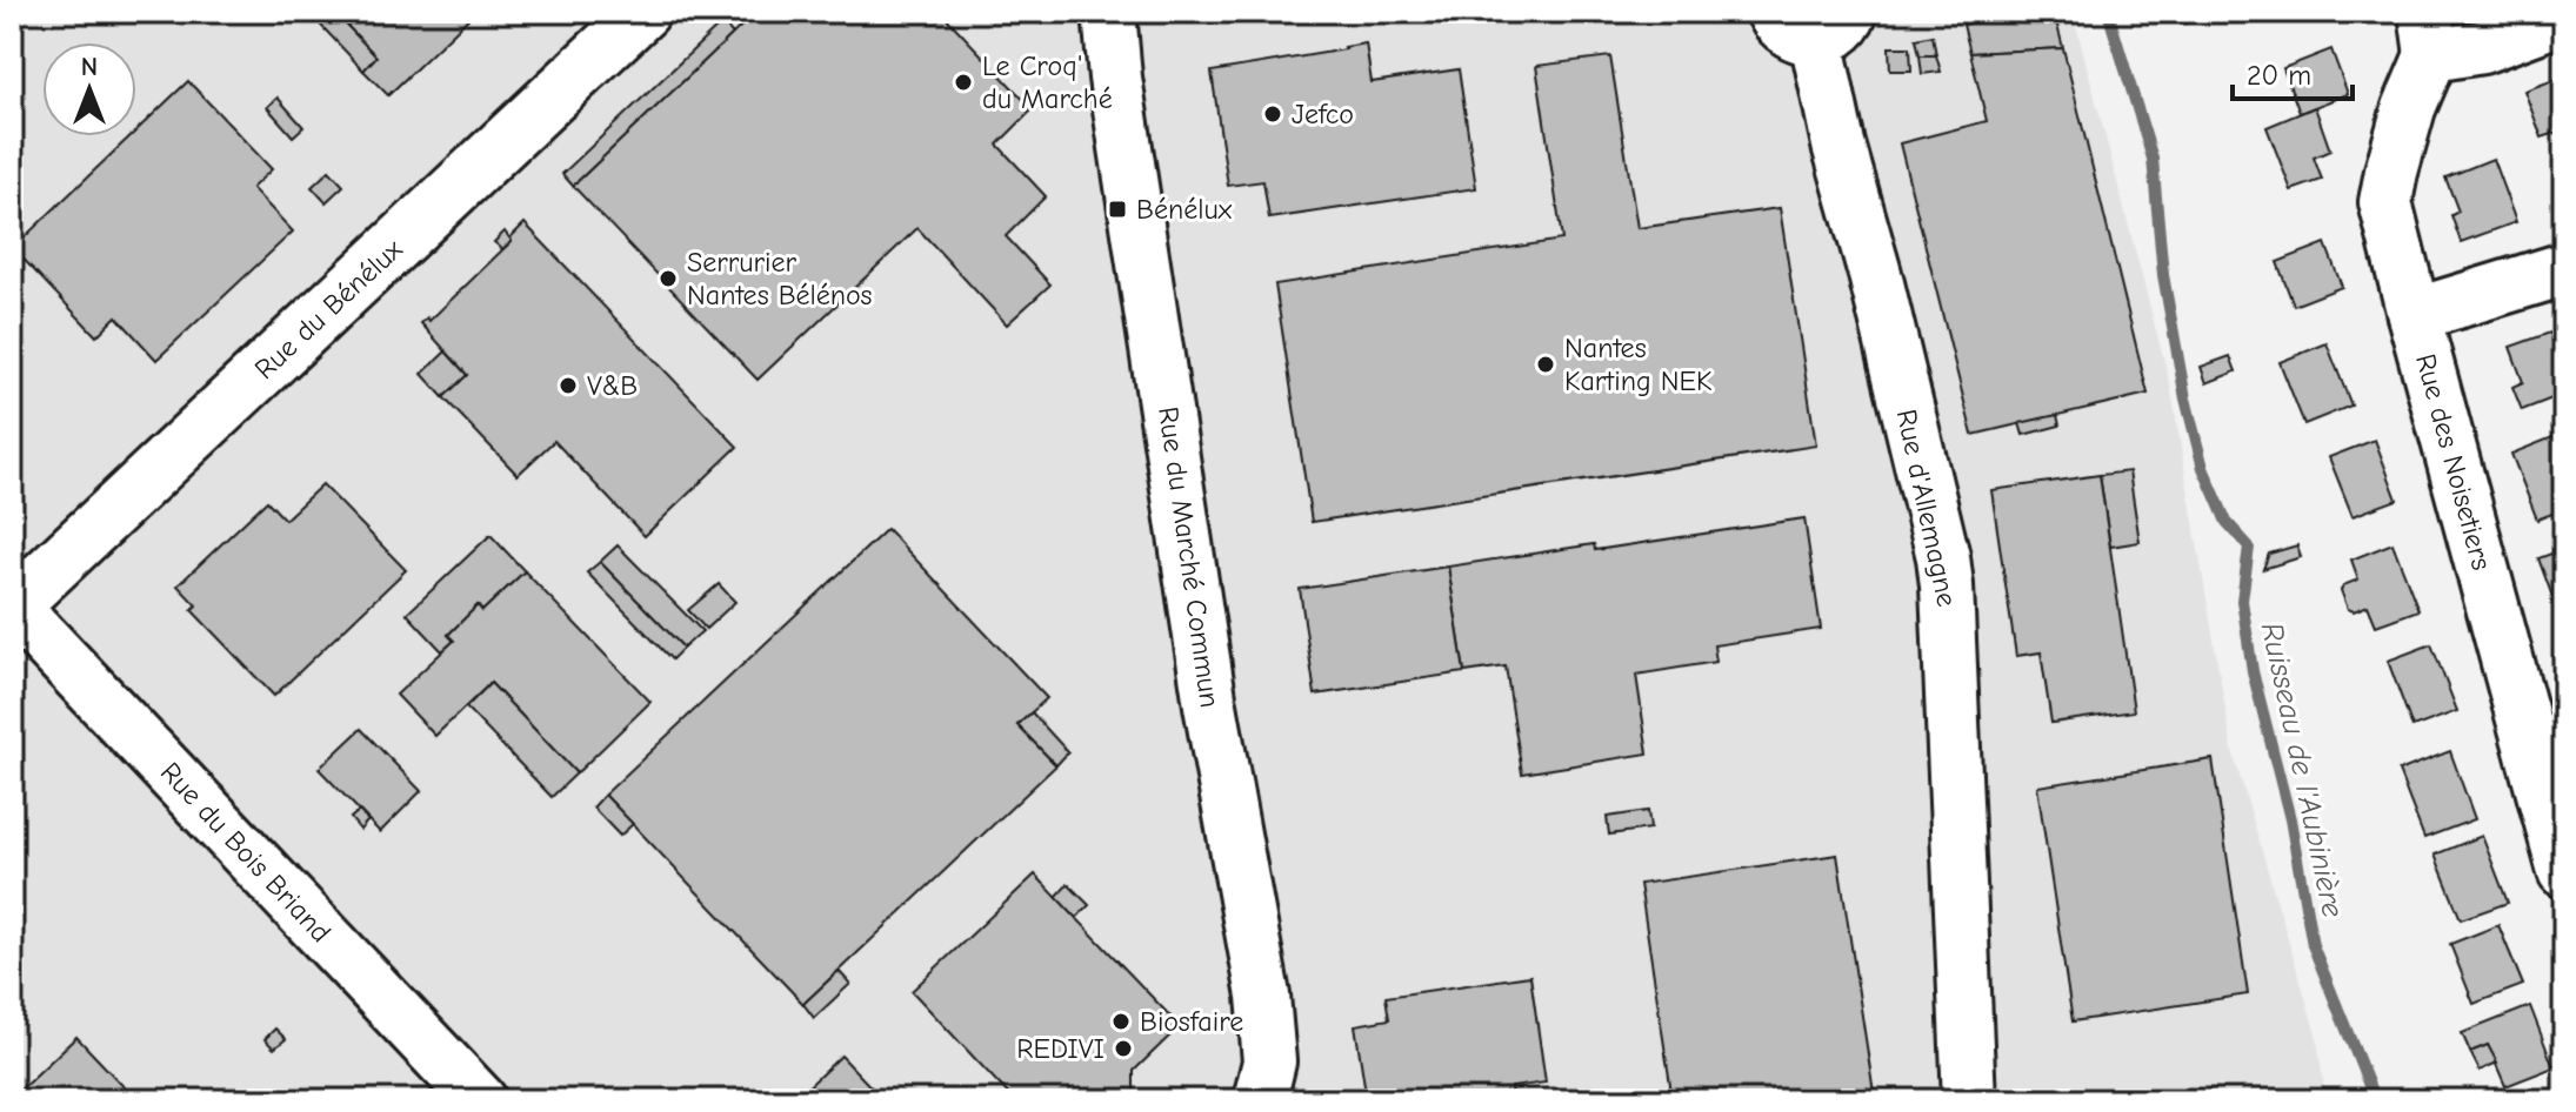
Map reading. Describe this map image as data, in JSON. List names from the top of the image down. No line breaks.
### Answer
{"streets":{"street":["Rue du Bénélux","Rue des Noisetiers","Rue d'Allemagne","Rue du Marché Commun","Rue du Bois Briand"]},"crossings":[["Rue du Bénélux","Rue du Bois Briand"]],"water":["Ruisseau de l'Aubinière"],"places":{"other":["Le Croq' du Marché","Jefco","Serrurier Nantes Bélénos","Nantes Karting NEK","V&B","Biosfaire","REDIVI"],"transit":["Bénélux"]},"scale_bar":"20 m","north":"top"}
